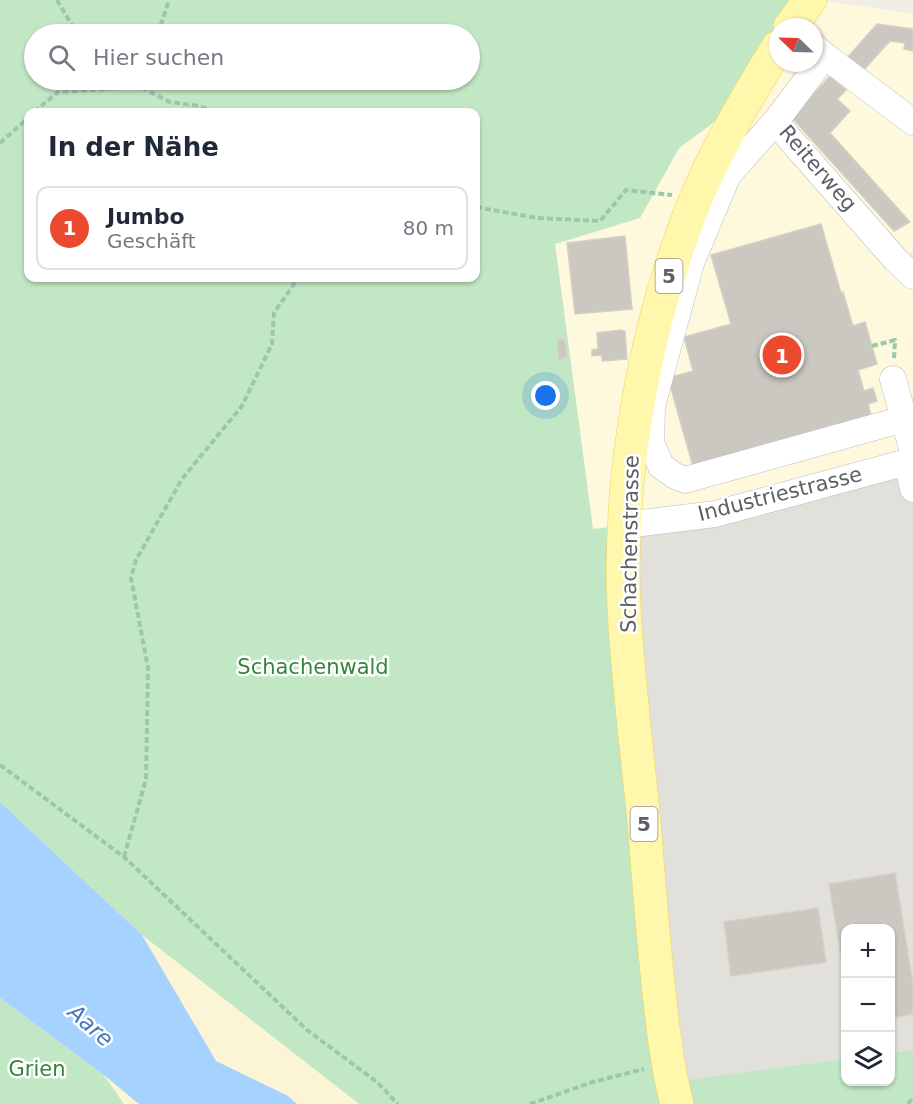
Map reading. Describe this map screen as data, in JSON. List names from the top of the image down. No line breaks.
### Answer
{"streets":{"main road":["5","Schachenstrasse"],"street":["Reiterweg","Industriestrasse"]},"crossings":[["Industriestrasse","Schachenstrasse"]],"water":["Aare"],"parks":["Schachenwald","Grien"],"north":"top left","page":{"search":"Hier suchen","heading":"In der Nähe","list":[{"mark":"1","name":"Jumbo","note":"Geschäft","value":"80 m"}],"pins":"1","map_buttons":["+","−"]}}
